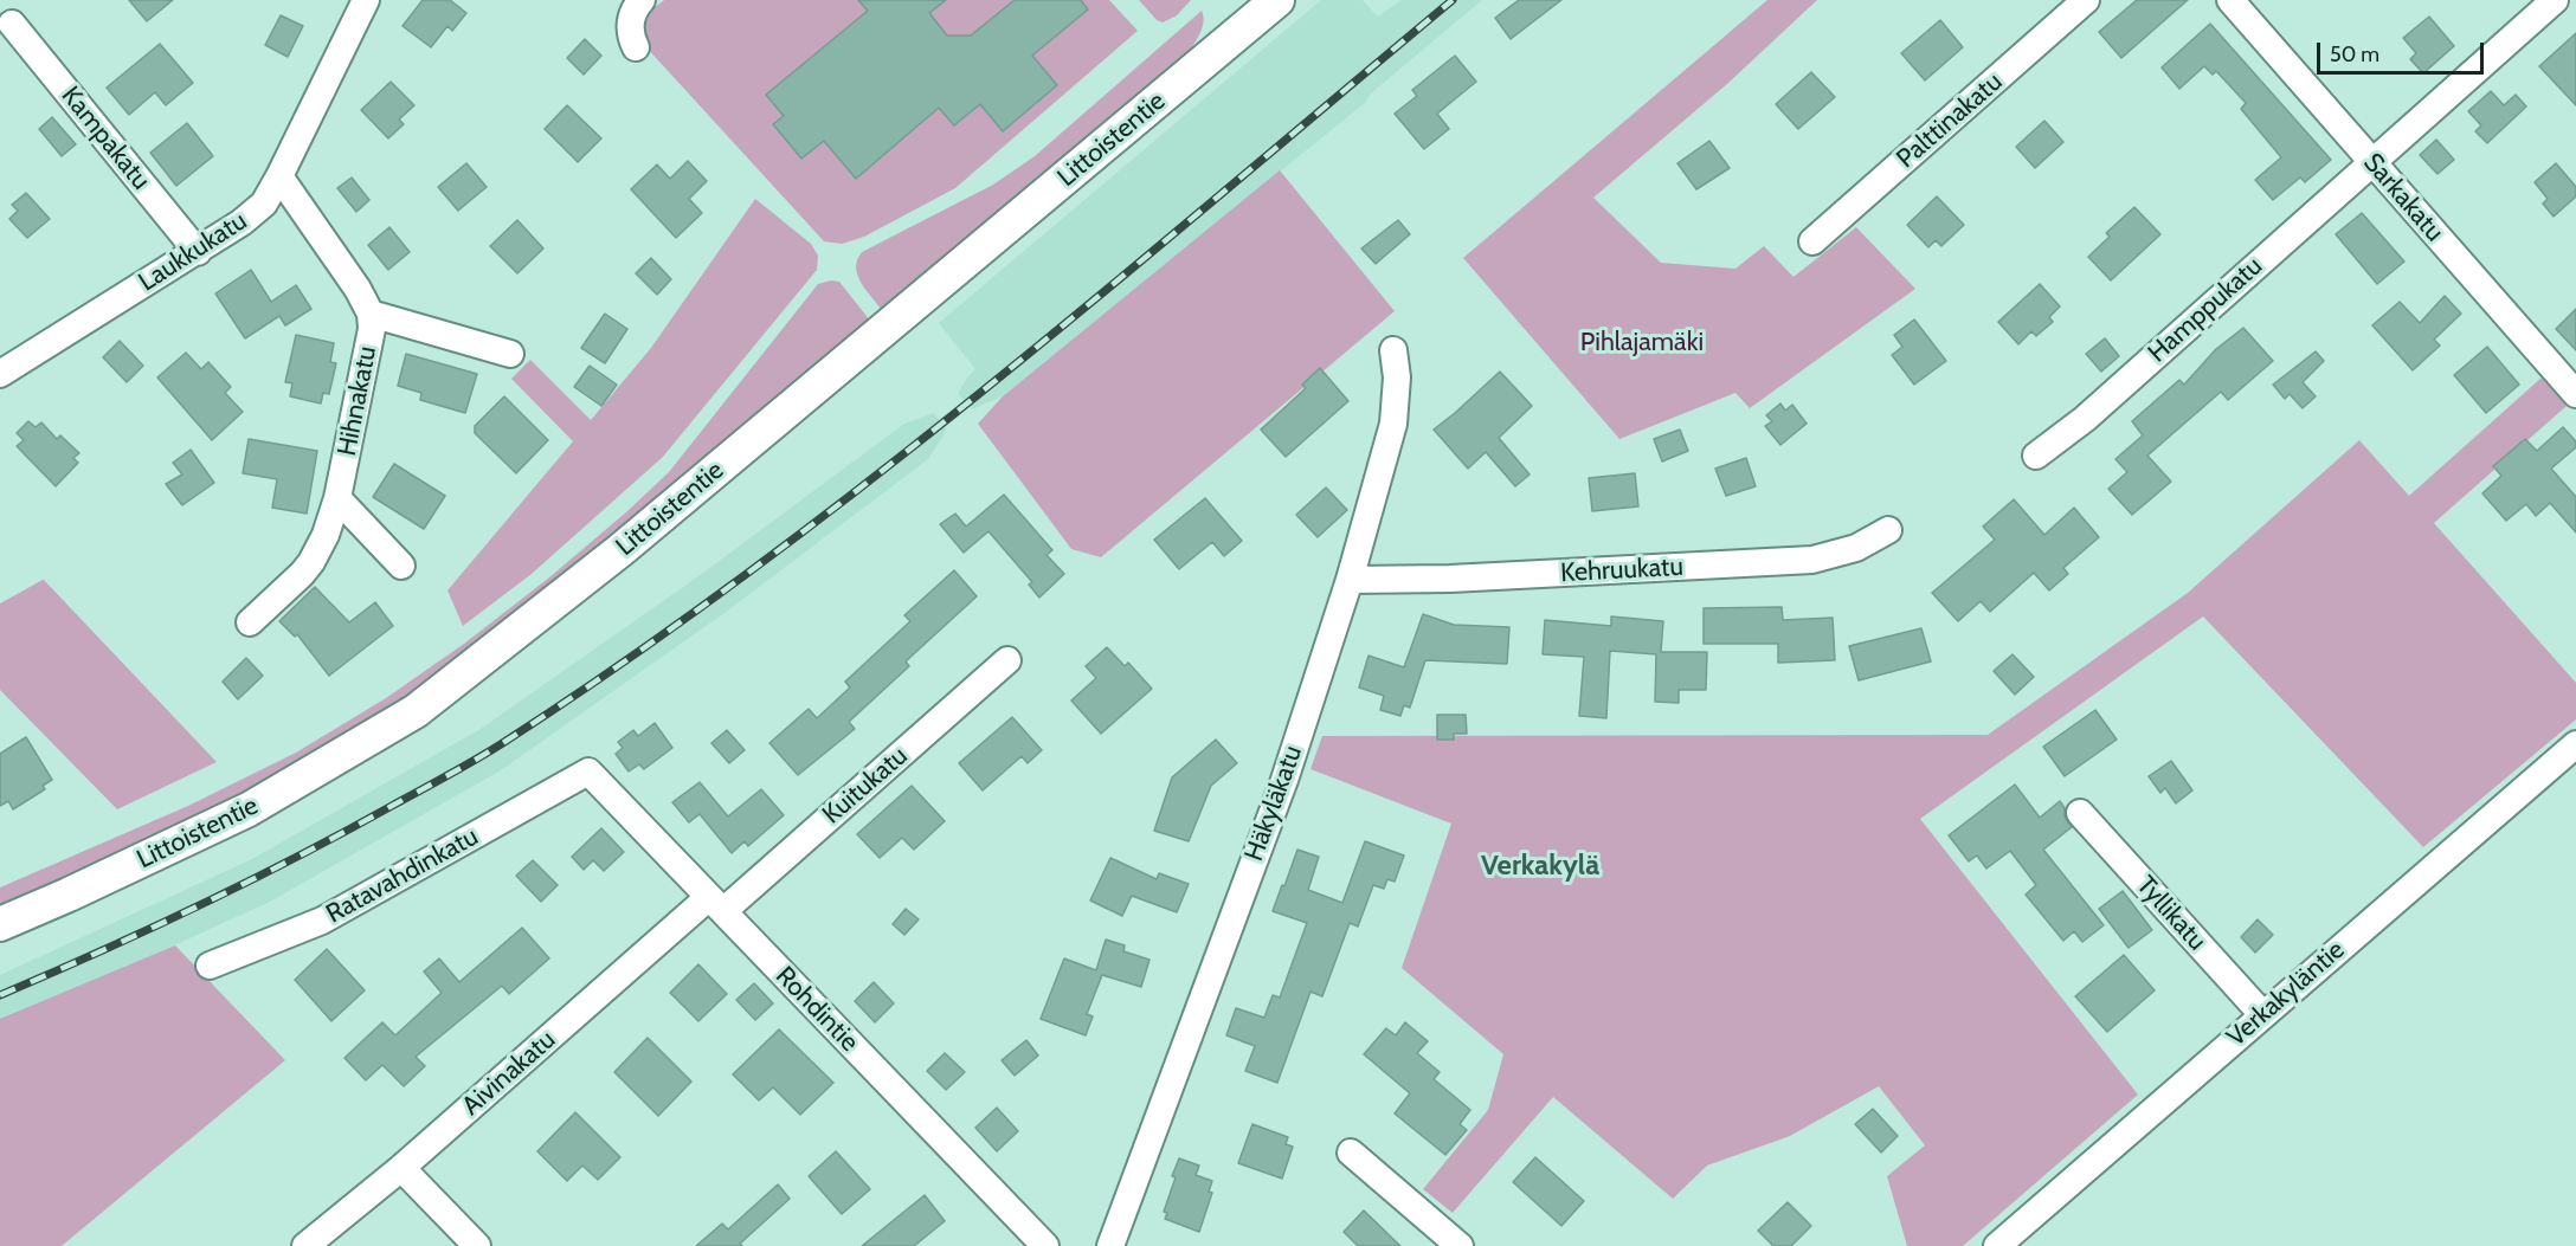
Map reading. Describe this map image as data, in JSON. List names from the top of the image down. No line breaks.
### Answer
{"streets":{"street":["Palttinakatu","Kampakatu","Littoistentie","Sarkakatu","Laukkukatu","Hamppukatu","Hihnakatu","Kehruukatu","Kuitukatu","Häkyläkatu","Ratavahdinkatu","Tyllikatu","Verkakyläntie","Rohdintie","Aivinakatu"]},"crossings":[["Kampakatu","Laukkukatu"],["Sarkakatu","Hamppukatu"],["Laukkukatu","Hihnakatu"],["Kehruukatu","Häkyläkatu"],["Kuitukatu","Rohdintie"],["Kuitukatu","Aivinakatu"],["Ratavahdinkatu","Rohdintie"],["Tyllikatu","Verkakyläntie"],["Rohdintie","Aivinakatu"]],"districts":["Verkakylä"],"parks":["Pihlajamäki"],"scale_bar":"50 m"}
